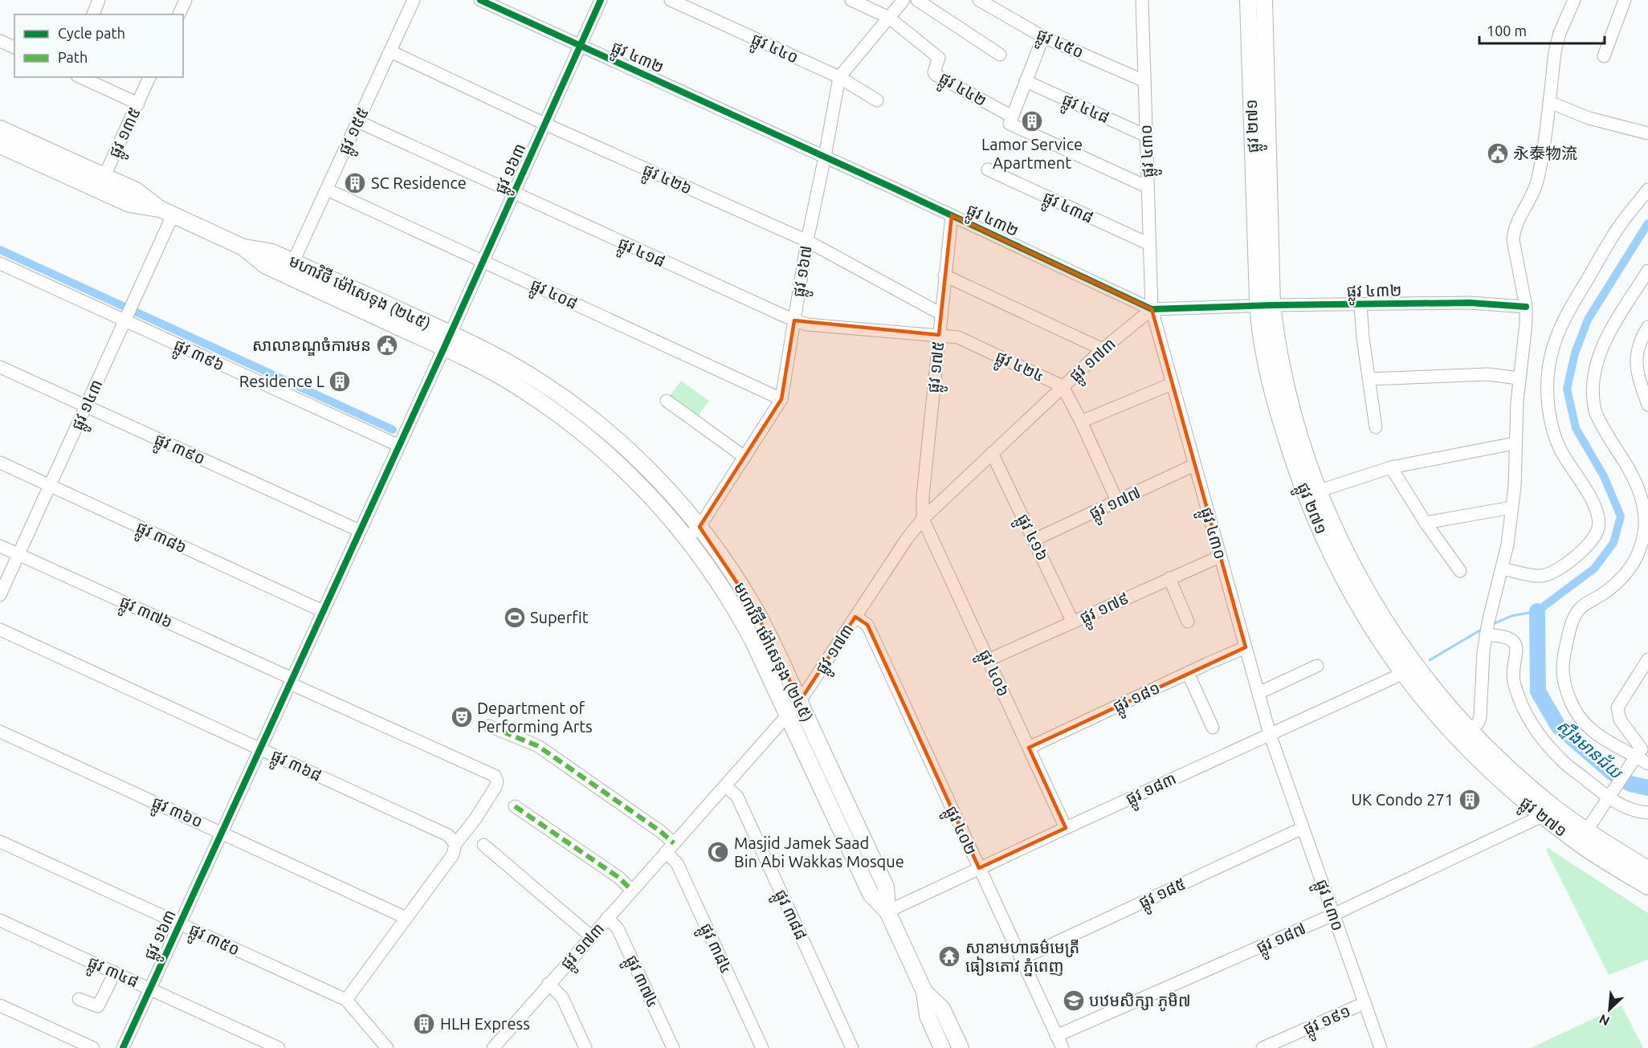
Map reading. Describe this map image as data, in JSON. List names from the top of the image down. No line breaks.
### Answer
{"streets":{"main road":["ផ្លូវ ២៧១","មហាវិថី ម៉ៅសេទុង (២៤៥)"],"street":["ផ្លូវ ៤៥០","ផ្លូវ ៤៤០","ផ្លូវ ៤៣២","ផ្លូវ ៤៤២","ផ្លូវ ៤៤៨","ផ្លូវ ១៥៥","ផ្លូវ ១៣៥","ផ្លូវ ៤៣០","ផ្លូវ ១៦៣","ផ្លូវ ៤២៦","ផ្លូវ ៤៣៨","ផ្លូវ ៤១៨","ផ្លូវ ១៦៧","ផ្លូវ ៤០៨","ផ្លូវ ៣៩៦","ផ្លូវ ១៧៣","ផ្លូវ ៤២៤","ផ្លូវ ១៧៥","ផ្លូវ ១៤៣","ផ្លូវ ៣៩០","ផ្លូវ ១៧៧","ផ្លូវ ៣៨៦","ផ្លូវ ៤១៦","ផ្លូវ ១៧៩","ផ្លូវ ៣៧៦","ផ្លូវ ៤០៦","ផ្លូវ ១៨១","ផ្លូវ ៣៦៨","ផ្លូវ ១៨៣","ផ្លូវ ៣៦០","ផ្លូវ ៤០២","ផ្លូវ ១៨៥","ផ្លូវ ៣៨៨","ផ្លូវ ១៨៧","ផ្លូវ ៣៥០","ផ្លូវ ៣៨៤","ផ្លូវ ៣៤៨","ផ្លូវ ៣៧៤","ផ្លូវ ១៩១"]},"crossings":[["ផ្លូវ ៤៥០","ផ្លូវ ៤៣០"],["ផ្លូវ ៤៤០","ផ្លូវ ១៦៧"],["ផ្លូវ ៤៣២","ផ្លូវ ២៧១"],["ផ្លូវ ៤៣២","ផ្លូវ ៤៣០"],["ផ្លូវ ៤៣២","ផ្លូវ ១៦៣"],["ផ្លូវ ៤៣២","ផ្លូវ ១៦៧"],["ផ្លូវ ៤៣២","ផ្លូវ ១៧៣"],["ផ្លូវ ៤៣២","ផ្លូវ ១៧៥"],["ផ្លូវ ៤៤២","ផ្លូវ ៤៣០"],["ផ្លូវ ៤៤២","ផ្លូវ ១៦៧"],["ផ្លូវ ៤៤៨","ផ្លូវ ៤៣០"],["ផ្លូវ ២៧១","ផ្លូវ ១៨៣"],["ផ្លូវ ២៧១","ផ្លូវ ១៨៧"],["ផ្លូវ ១៥៥","ផ្លូវ ៤២៦"],["ផ្លូវ ១៥៥","ផ្លូវ ៤១៨"],["ផ្លូវ ១៥៥","មហាវិថី ម៉ៅសេទុង (២៤៥)"],["ផ្លូវ ១៥៥","ផ្លូវ ៤០៨"],["ផ្លូវ ១៣៥","មហាវិថី ម៉ៅសេទុង (២៤៥)"],["ផ្លូវ ៤៣០","ផ្លូវ ៤៣៨"],["ផ្លូវ ៤៣០","ផ្លូវ ១៧៣"],["ផ្លូវ ៤៣០","ផ្លូវ ១៧៧"],["ផ្លូវ ៤៣០","ផ្លូវ ១៧៩"],["ផ្លូវ ៤៣០","ផ្លូវ ១៨១"],["ផ្លូវ ៤៣០","ផ្លូវ ១៨៣"],["ផ្លូវ ៤៣០","ផ្លូវ ១៨៥"],["ផ្លូវ ៤៣០","ផ្លូវ ១៨៧"],["ផ្លូវ ៤៣០","ផ្លូវ ១៩១"],["ផ្លូវ ១៦៣","ផ្លូវ ៤២៦"],["ផ្លូវ ១៦៣","ផ្លូវ ៤១៨"],["ផ្លូវ ១៦៣","មហាវិថី ម៉ៅសេទុង (២៤៥)"],["ផ្លូវ ១៦៣","ផ្លូវ ៤០៨"],["ផ្លូវ ១៦៣","ផ្លូវ ៣៩៦"],["ផ្លូវ ១៦៣","ផ្លូវ ៣៩០"],["ផ្លូវ ១៦៣","ផ្លូវ ៣៨៦"],["ផ្លូវ ១៦៣","ផ្លូវ ៣៧៦"],["ផ្លូវ ១៦៣","ផ្លូវ ៣៦៨"],["ផ្លូវ ១៦៣","ផ្លូវ ៣៦០"],["ផ្លូវ ១៦៣","ផ្លូវ ៣៥០"],["ផ្លូវ ១៦៣","ផ្លូវ ៣៤៨"],["ផ្លូវ ៤២៦","ផ្លូវ ១៦៧"],["ផ្លូវ ៤២៦","ផ្លូវ ១៧៥"],["ផ្លូវ ៤១៨","ផ្លូវ ១៦៧"],["ផ្លូវ ៤១៨","ផ្លូវ ៤២៤"],["ផ្លូវ ៤១៨","ផ្លូវ ១៧៥"],["ផ្លូវ ១៦៧","មហាវិថី ម៉ៅសេទុង (២៤៥)"],["ផ្លូវ ១៦៧","ផ្លូវ ៤០៨"],["មហាវិថី ម៉ៅសេទុង (២៤៥)","ផ្លូវ ១៧៣"],["មហាវិថី ម៉ៅសេទុង (២៤៥)","ផ្លូវ ១៤៣"],["មហាវិថី ម៉ៅសេទុង (២៤៥)","ផ្លូវ ១៨៣"],["ផ្លូវ ៣៩៦","ផ្លូវ ១៤៣"],["ផ្លូវ ១៧៣","ផ្លូវ ៤២៤"],["ផ្លូវ ១៧៣","ផ្លូវ ១៧៥"],["ផ្លូវ ១៧៣","ផ្លូវ ៤១៦"],["ផ្លូវ ១៧៣","ផ្លូវ ៤០៦"],["ផ្លូវ ១៧៣","ផ្លូវ ៤០២"],["ផ្លូវ ១៧៣","ផ្លូវ ៣៨៨"],["ផ្លូវ ១៧៣","ផ្លូវ ៣៨៤"],["ផ្លូវ ១៧៣","ផ្លូវ ៣៧៤"],["ផ្លូវ ៤២៤","ផ្លូវ ១៧៥"],["ផ្លូវ ៤២៤","ផ្លូវ ១៧៧"],["ផ្លូវ ១៧៥","ផ្លូវ ៤០៦"],["ផ្លូវ ១៤៣","ផ្លូវ ៣៩០"],["ផ្លូវ ១៤៣","ផ្លូវ ៣៨៦"],["ផ្លូវ ១៤៣","ផ្លូវ ៣៧៦"],["ផ្លូវ ១៧៧","ផ្លូវ ៤១៦"],["ផ្លូវ ៤១៦","ផ្លូវ ១៧៩"],["ផ្លូវ ១៧៩","ផ្លូវ ៤០៦"],["ផ្លូវ ៣៧៦","ផ្លូវ ៣៦៨"],["ផ្លូវ ៤០៦","ផ្លូវ ១៨១"],["ផ្លូវ ៤០៦","ផ្លូវ ១៨៣"],["ផ្លូវ ១៨៣","ផ្លូវ ៤០២"],["ផ្លូវ ៤០២","ផ្លូវ ១៨៥"],["ផ្លូវ ៤០២","ផ្លូវ ១៨៧"]],"water":["ស្ទឹងមានជ័យ"],"places":{"building":["Lamor Service Apartment","SC Residence","Residence L","UK Condo 271","HLH Express"],"public building":["永泰物流","សាលាខណ្ឌចំការមន"],"sports":["Superfit"],"theatre":["Department of Performing Arts"],"mosque":["Masjid Jamek Saad Bin Abi Wakkas Mosque"],"temple":["សាខាមហាធម៌មេត្រី ធៀនតោវ ភ្នំពេញ"],"school or university":["បឋមសិក្សា ភូមិ៧"]},"legend":["Cycle path","Path"],"scale_bar":"100 m","north":"bottom left"}
